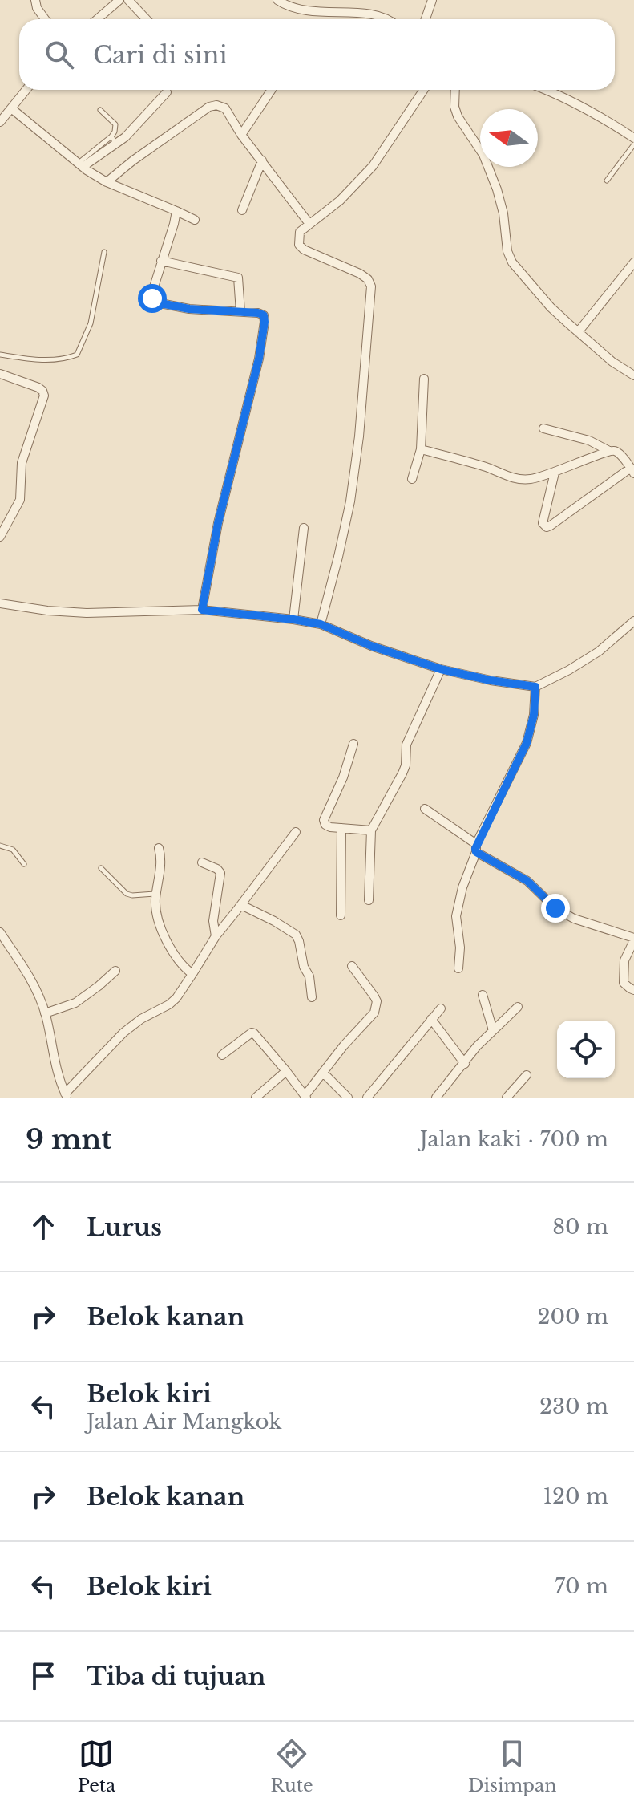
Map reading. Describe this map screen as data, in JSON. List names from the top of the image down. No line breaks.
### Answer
{"north":"left","page":{"search":"Cari di sini","heading":["9 mnt","Jalan kaki · 700 m"],"list":[["Lurus","80 m"],["Belok kanan","200 m"],["Belok kiri","Jalan Air Mangkok","230 m"],["Belok kanan","120 m"],["Belok kiri","70 m"],"Tiba di tujuan"],"nav":["Peta","Rute","Disimpan"]}}
